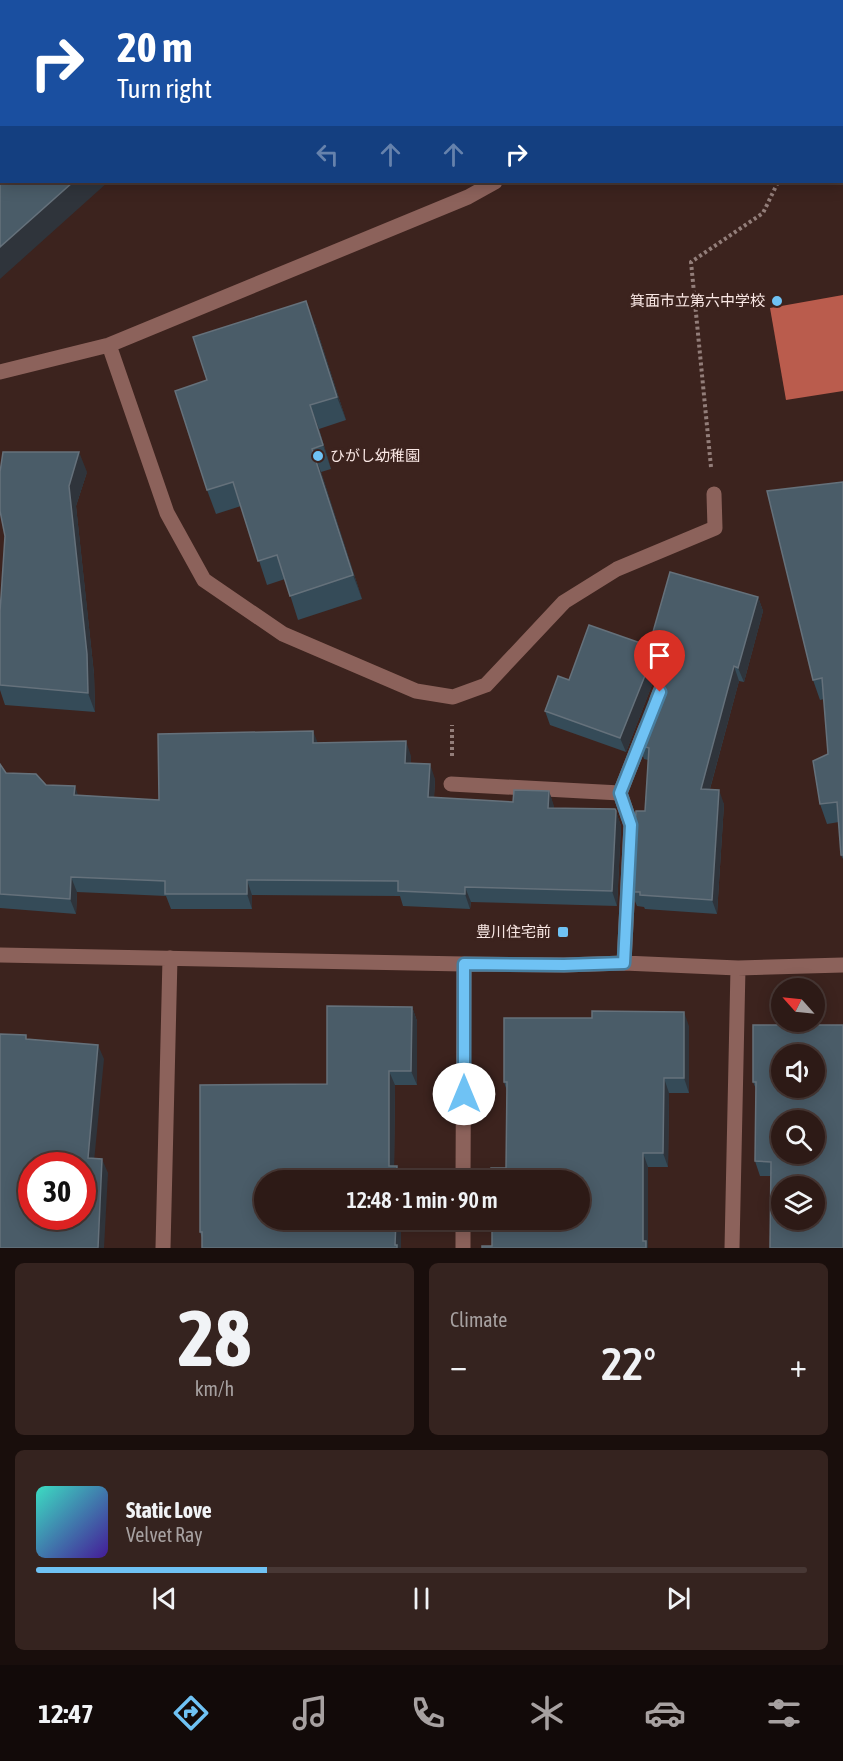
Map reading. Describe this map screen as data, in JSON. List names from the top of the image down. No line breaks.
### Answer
{"places":{"other":["箕面市立第六中学校","ひがし幼稚園"],"transit":["豊川住宅前"]},"north":"top left","page":{"turn":["20 m","Turn right"],"limit":"30","trip":"12:48 · 1 min · 90 m","tile":[["28","km/h"],"Climate"],"heat":["−","22°","+"],"song":["Static Love","Velvet Ray"],"tabs":"12:47"}}
